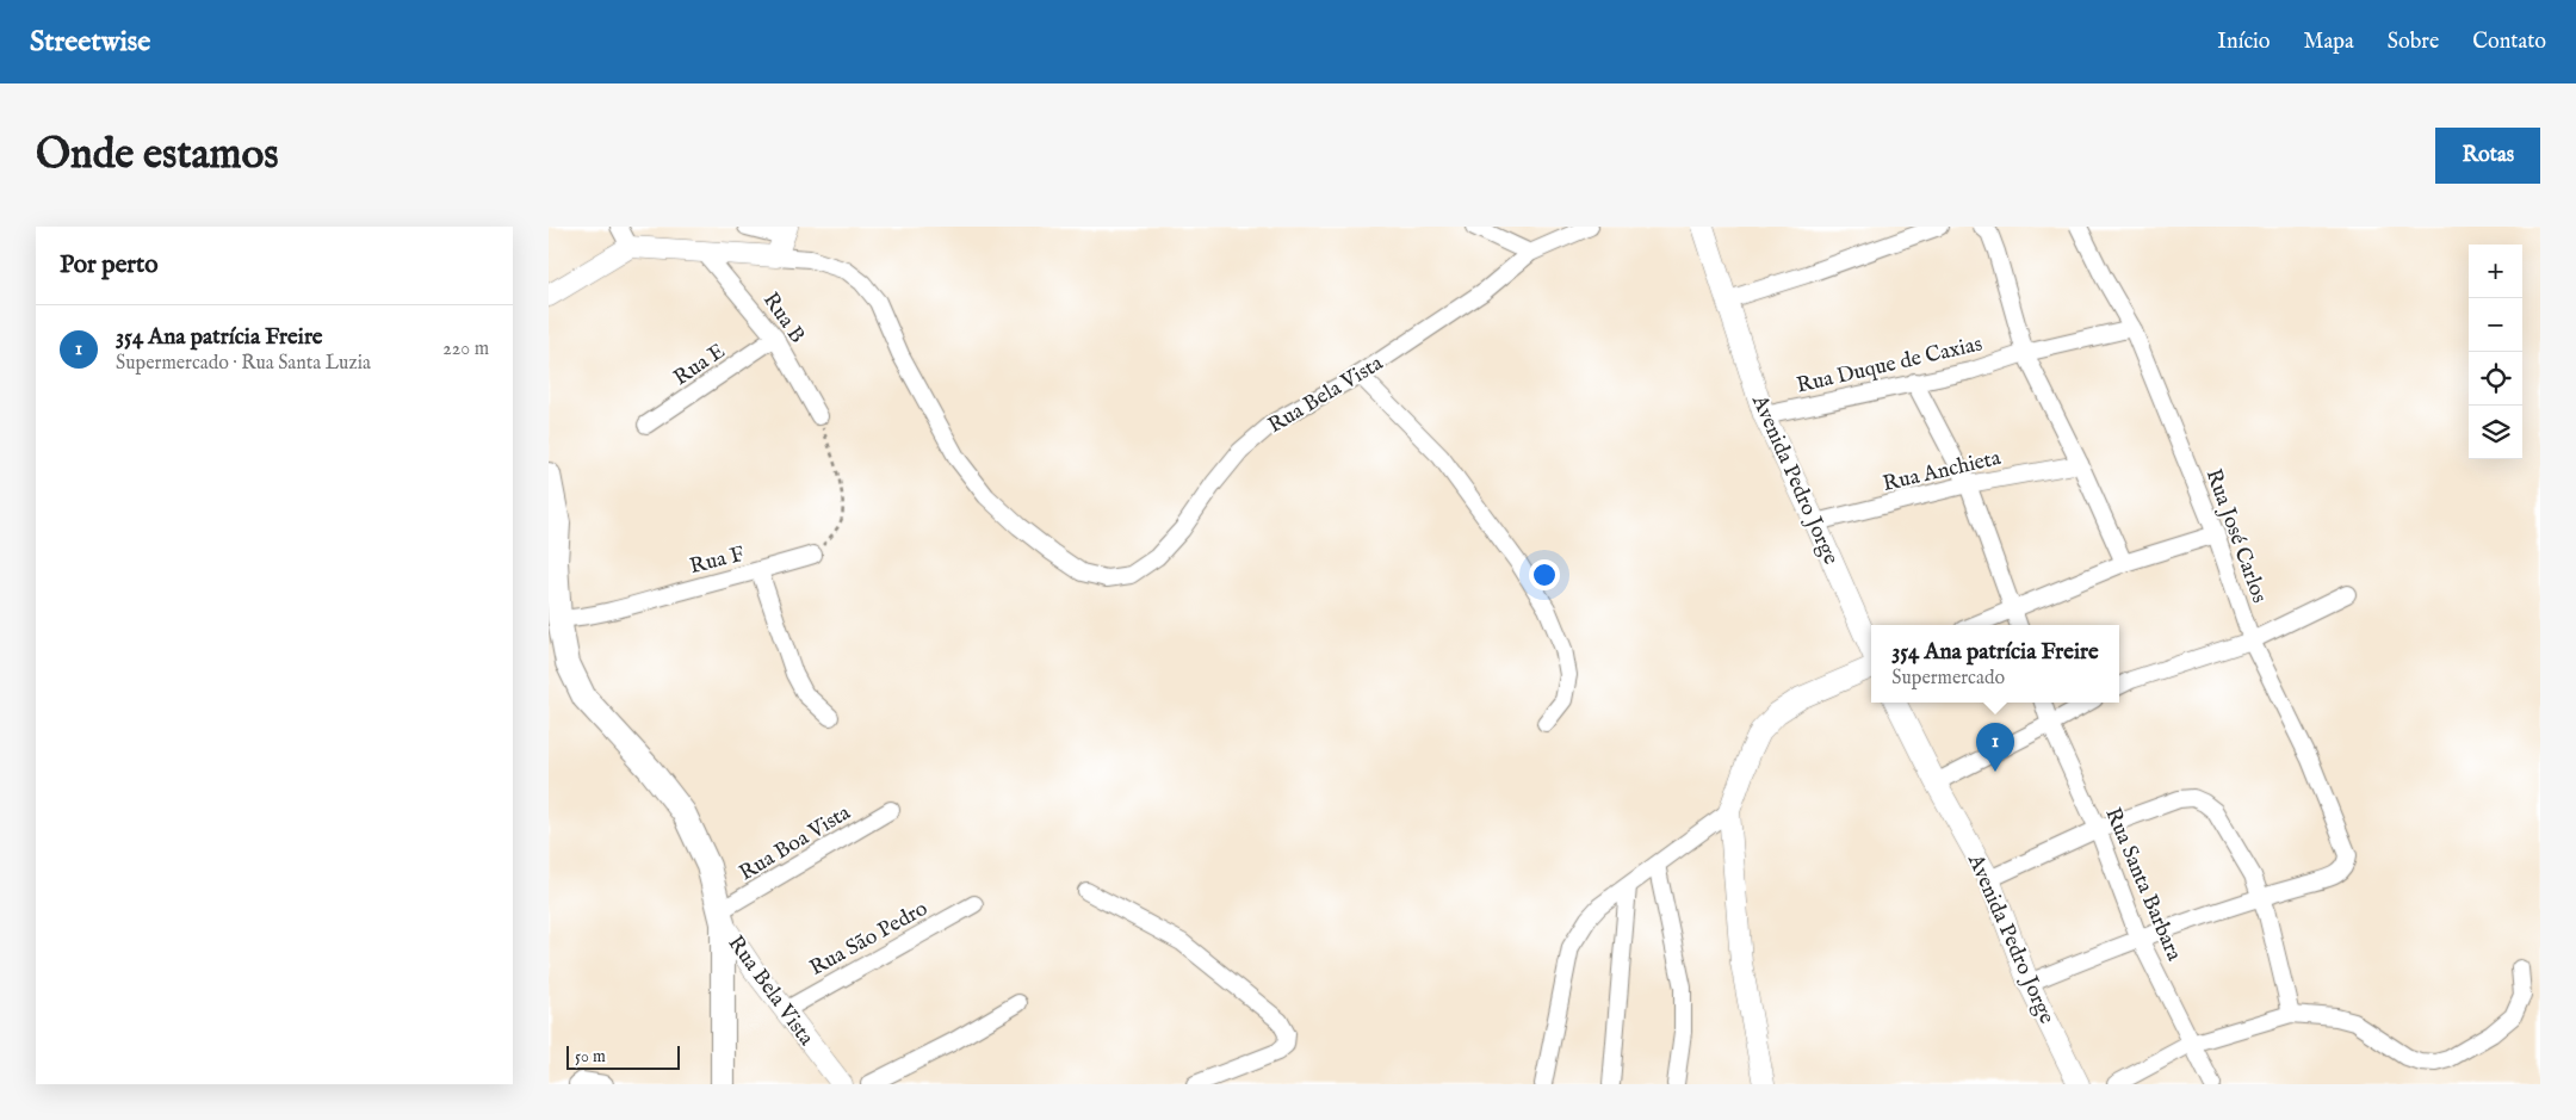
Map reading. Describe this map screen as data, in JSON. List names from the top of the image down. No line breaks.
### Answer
{"streets":{"street":["Rua B","Rua E","Rua Duque de Caxias","Rua Bela Vista","Rua Anchieta","Avenida Pedro Jorge","Rua José Carlos","Rua F","Rua Boa Vista","Rua Santa Barbara","Rua São Pedro"]},"crossings":[["Rua B","Rua E"],["Rua Duque de Caxias","Avenida Pedro Jorge"],["Rua Duque de Caxias","Rua José Carlos"],["Rua Bela Vista","Rua Boa Vista"],["Rua Bela Vista","Rua São Pedro"],["Rua Anchieta","Avenida Pedro Jorge"]],"scale_bar":"50 m","page":{"header":"Streetwise","nav":["Início","Mapa","Sobre","Contato"],"buttons":"Rotas","title":"Onde estamos","heading":"Por perto","map_buttons":["+","−"],"list":[{"mark":"1","name":"354 Ana patrícia Freire","note":"Supermercado · Rua Santa Luzia","value":"220 m"}],"popup":["354 Ana patrícia Freire","Supermercado"],"pins":"1","scale":"50 m"}}
